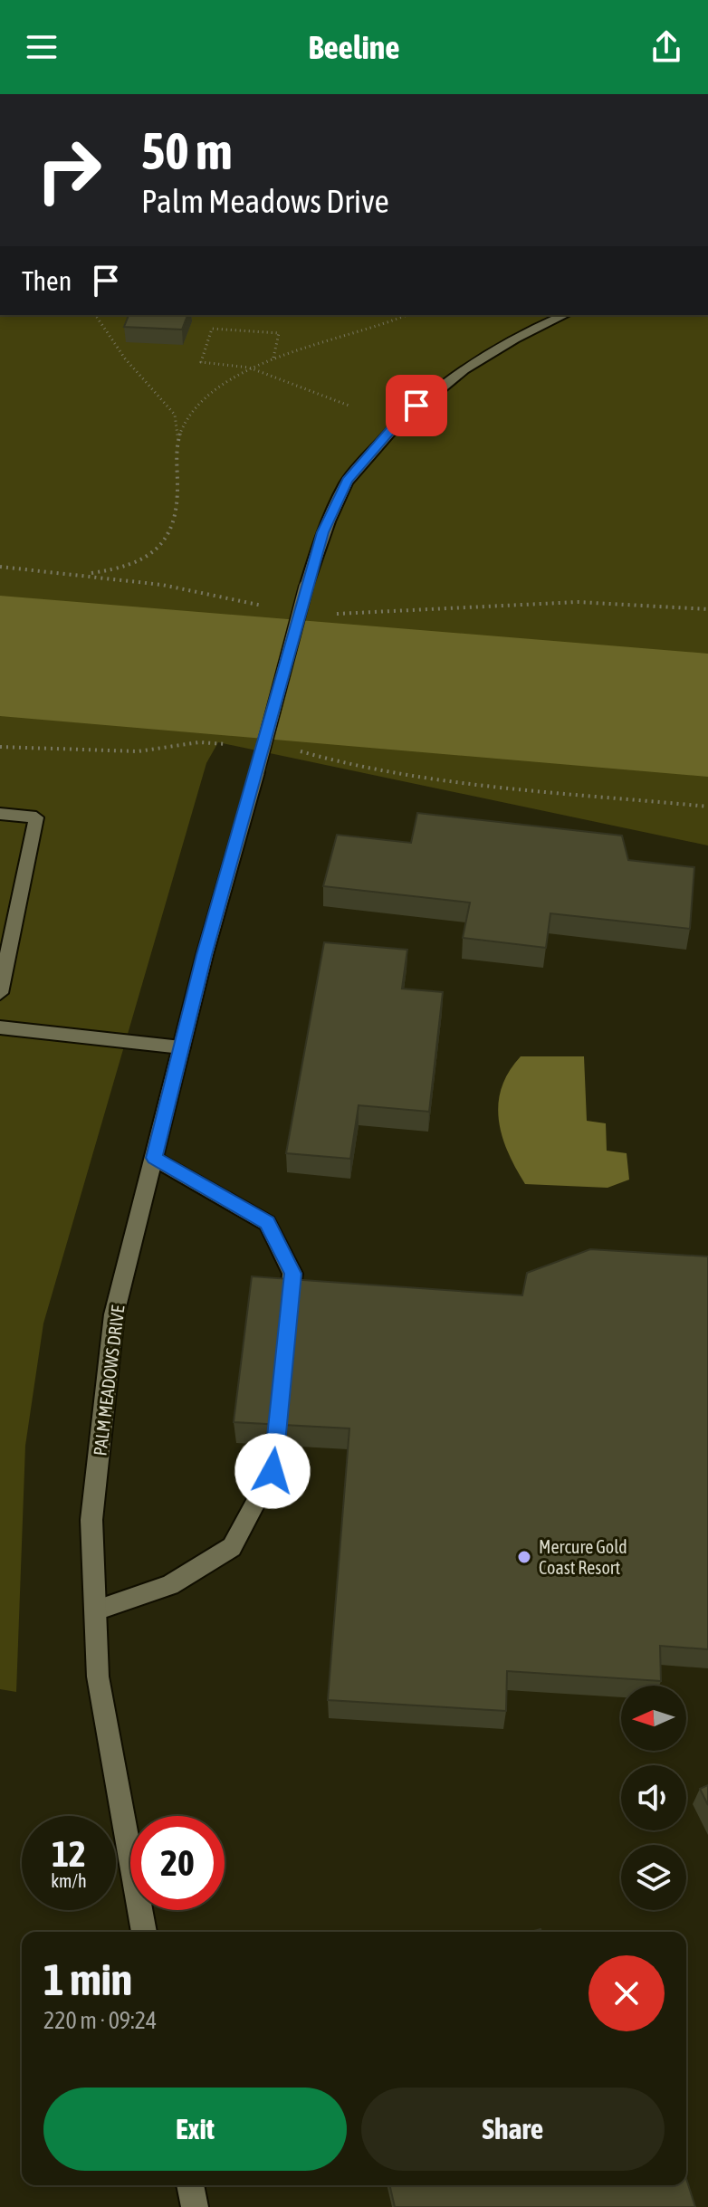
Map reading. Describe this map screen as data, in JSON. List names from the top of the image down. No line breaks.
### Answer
{"streets":{"street":["PALM MEADOWS DRIVE"]},"places":["Mercure Gold Coast Resort"],"north":"left","page":{"header":"Beeline","turn":["50 m","Palm Meadows Drive"],"then":"Then","speed":"12 km/h","limit":"20","heading":["1 min","220 m · 09:24"],"buttons":["Exit","Share"]}}
